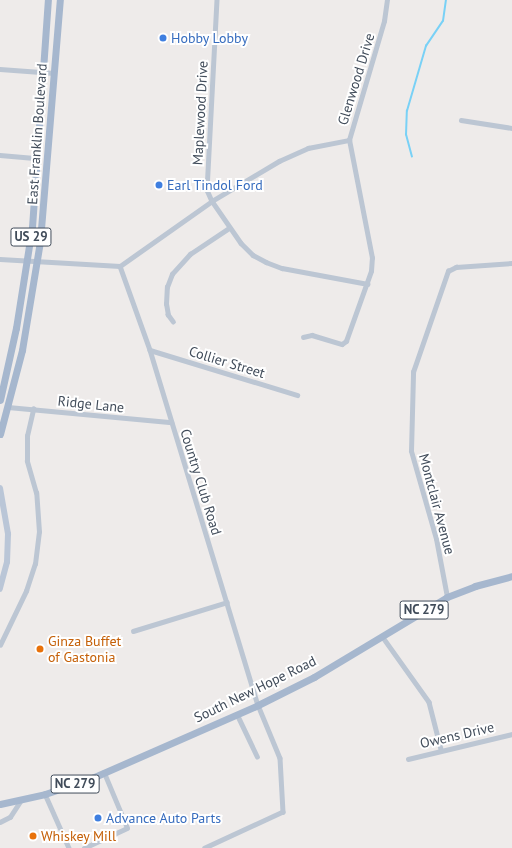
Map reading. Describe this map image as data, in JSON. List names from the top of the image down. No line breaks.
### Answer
{"streets":{"main road":["East Franklin Boulevard","US 29","NC 279","South New Hope Road"],"street":["Glenwood Drive","Maplewood Drive","Collier Street","Ridge Lane","Country Club Road","Montclair Avenue","Owens Drive"]},"crossings":[["Glenwood Drive","Maplewood Drive"],["Glenwood Drive","Country Club Road"],["East Franklin Boulevard","Ridge Lane"],["Collier Street","Country Club Road"],["Ridge Lane","Country Club Road"],["Country Club Road","South New Hope Road"],["Montclair Avenue","South New Hope Road"]],"places":["Hobby Lobby","Earl Tindol Ford","Ginza Buffet of Gastonia","Advance Auto Parts","Whiskey Mill"]}
